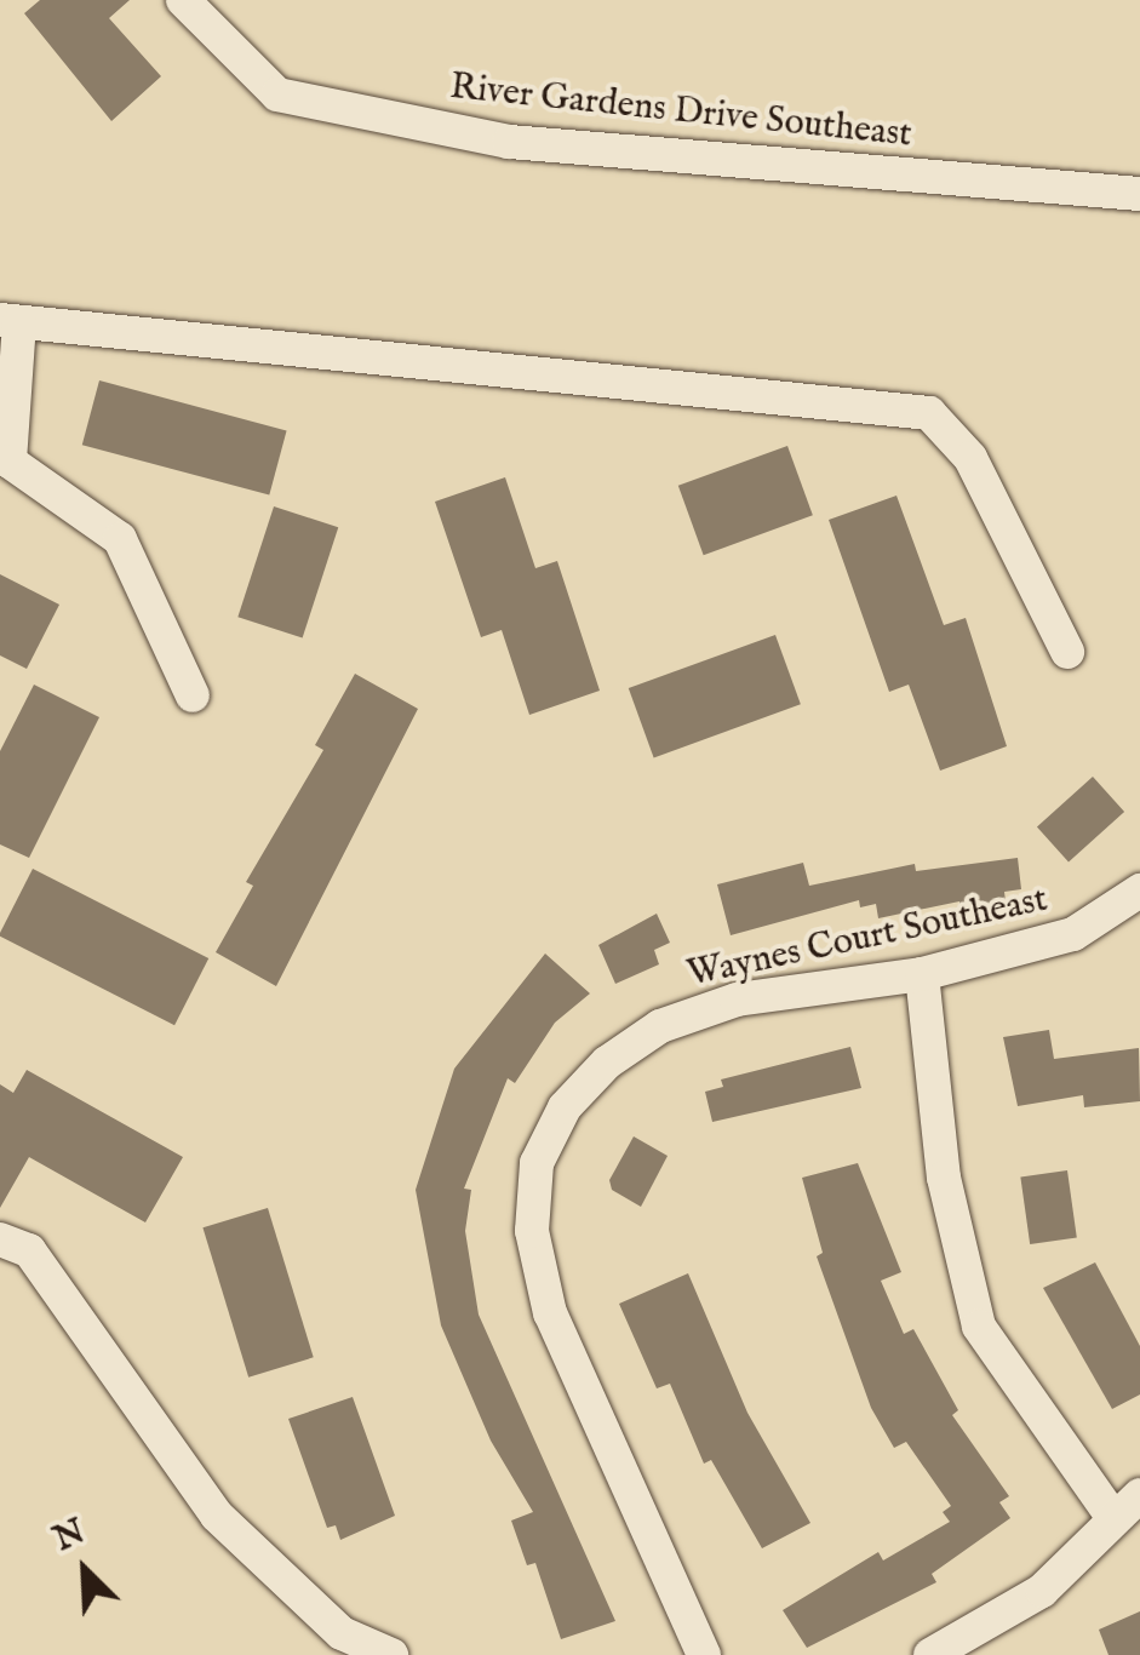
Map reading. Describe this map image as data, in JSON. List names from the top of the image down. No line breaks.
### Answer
{"streets":{"street":["River Gardens Drive Southeast","Waynes Court Southeast"]},"north":"top left"}
